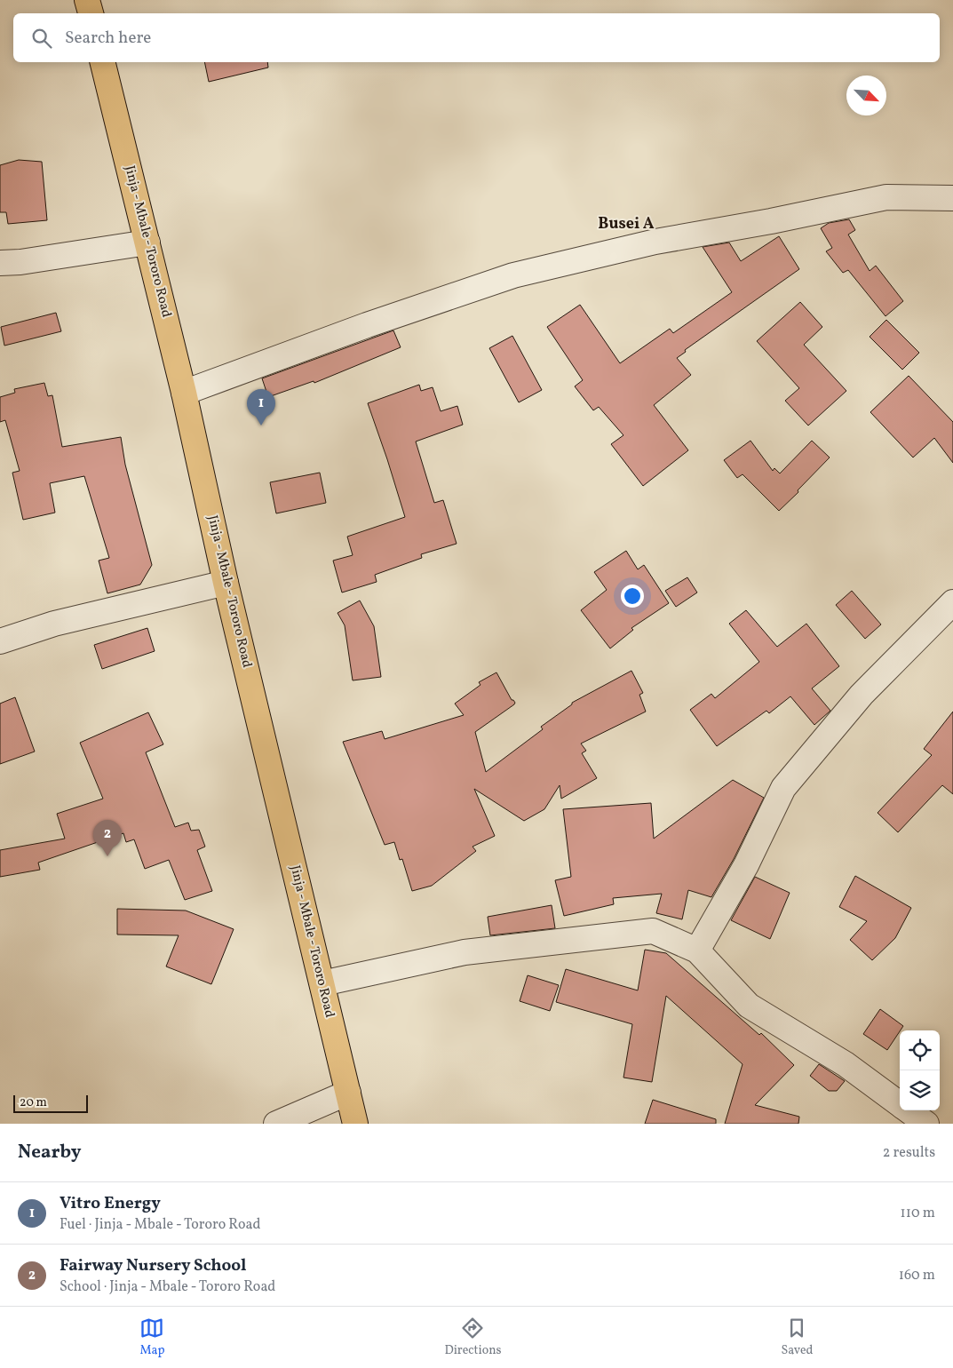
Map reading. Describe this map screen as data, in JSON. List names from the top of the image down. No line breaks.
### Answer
{"streets":{"main road":["Jinja - Mbale - Tororo Road"]},"districts":["Busei A"],"scale_bar":"20 m","north":"bottom right","page":{"search":"Search here","pins":["1","2"],"scale":"20 m","heading":["Nearby","2 results"],"list":[{"mark":"1","name":"Vitro Energy","note":"Fuel · Jinja - Mbale - Tororo Road","value":"110 m"},{"mark":"2","name":"Fairway Nursery School","note":"School · Jinja - Mbale - Tororo Road","value":"160 m"}],"nav":["Map","Directions","Saved"]}}
